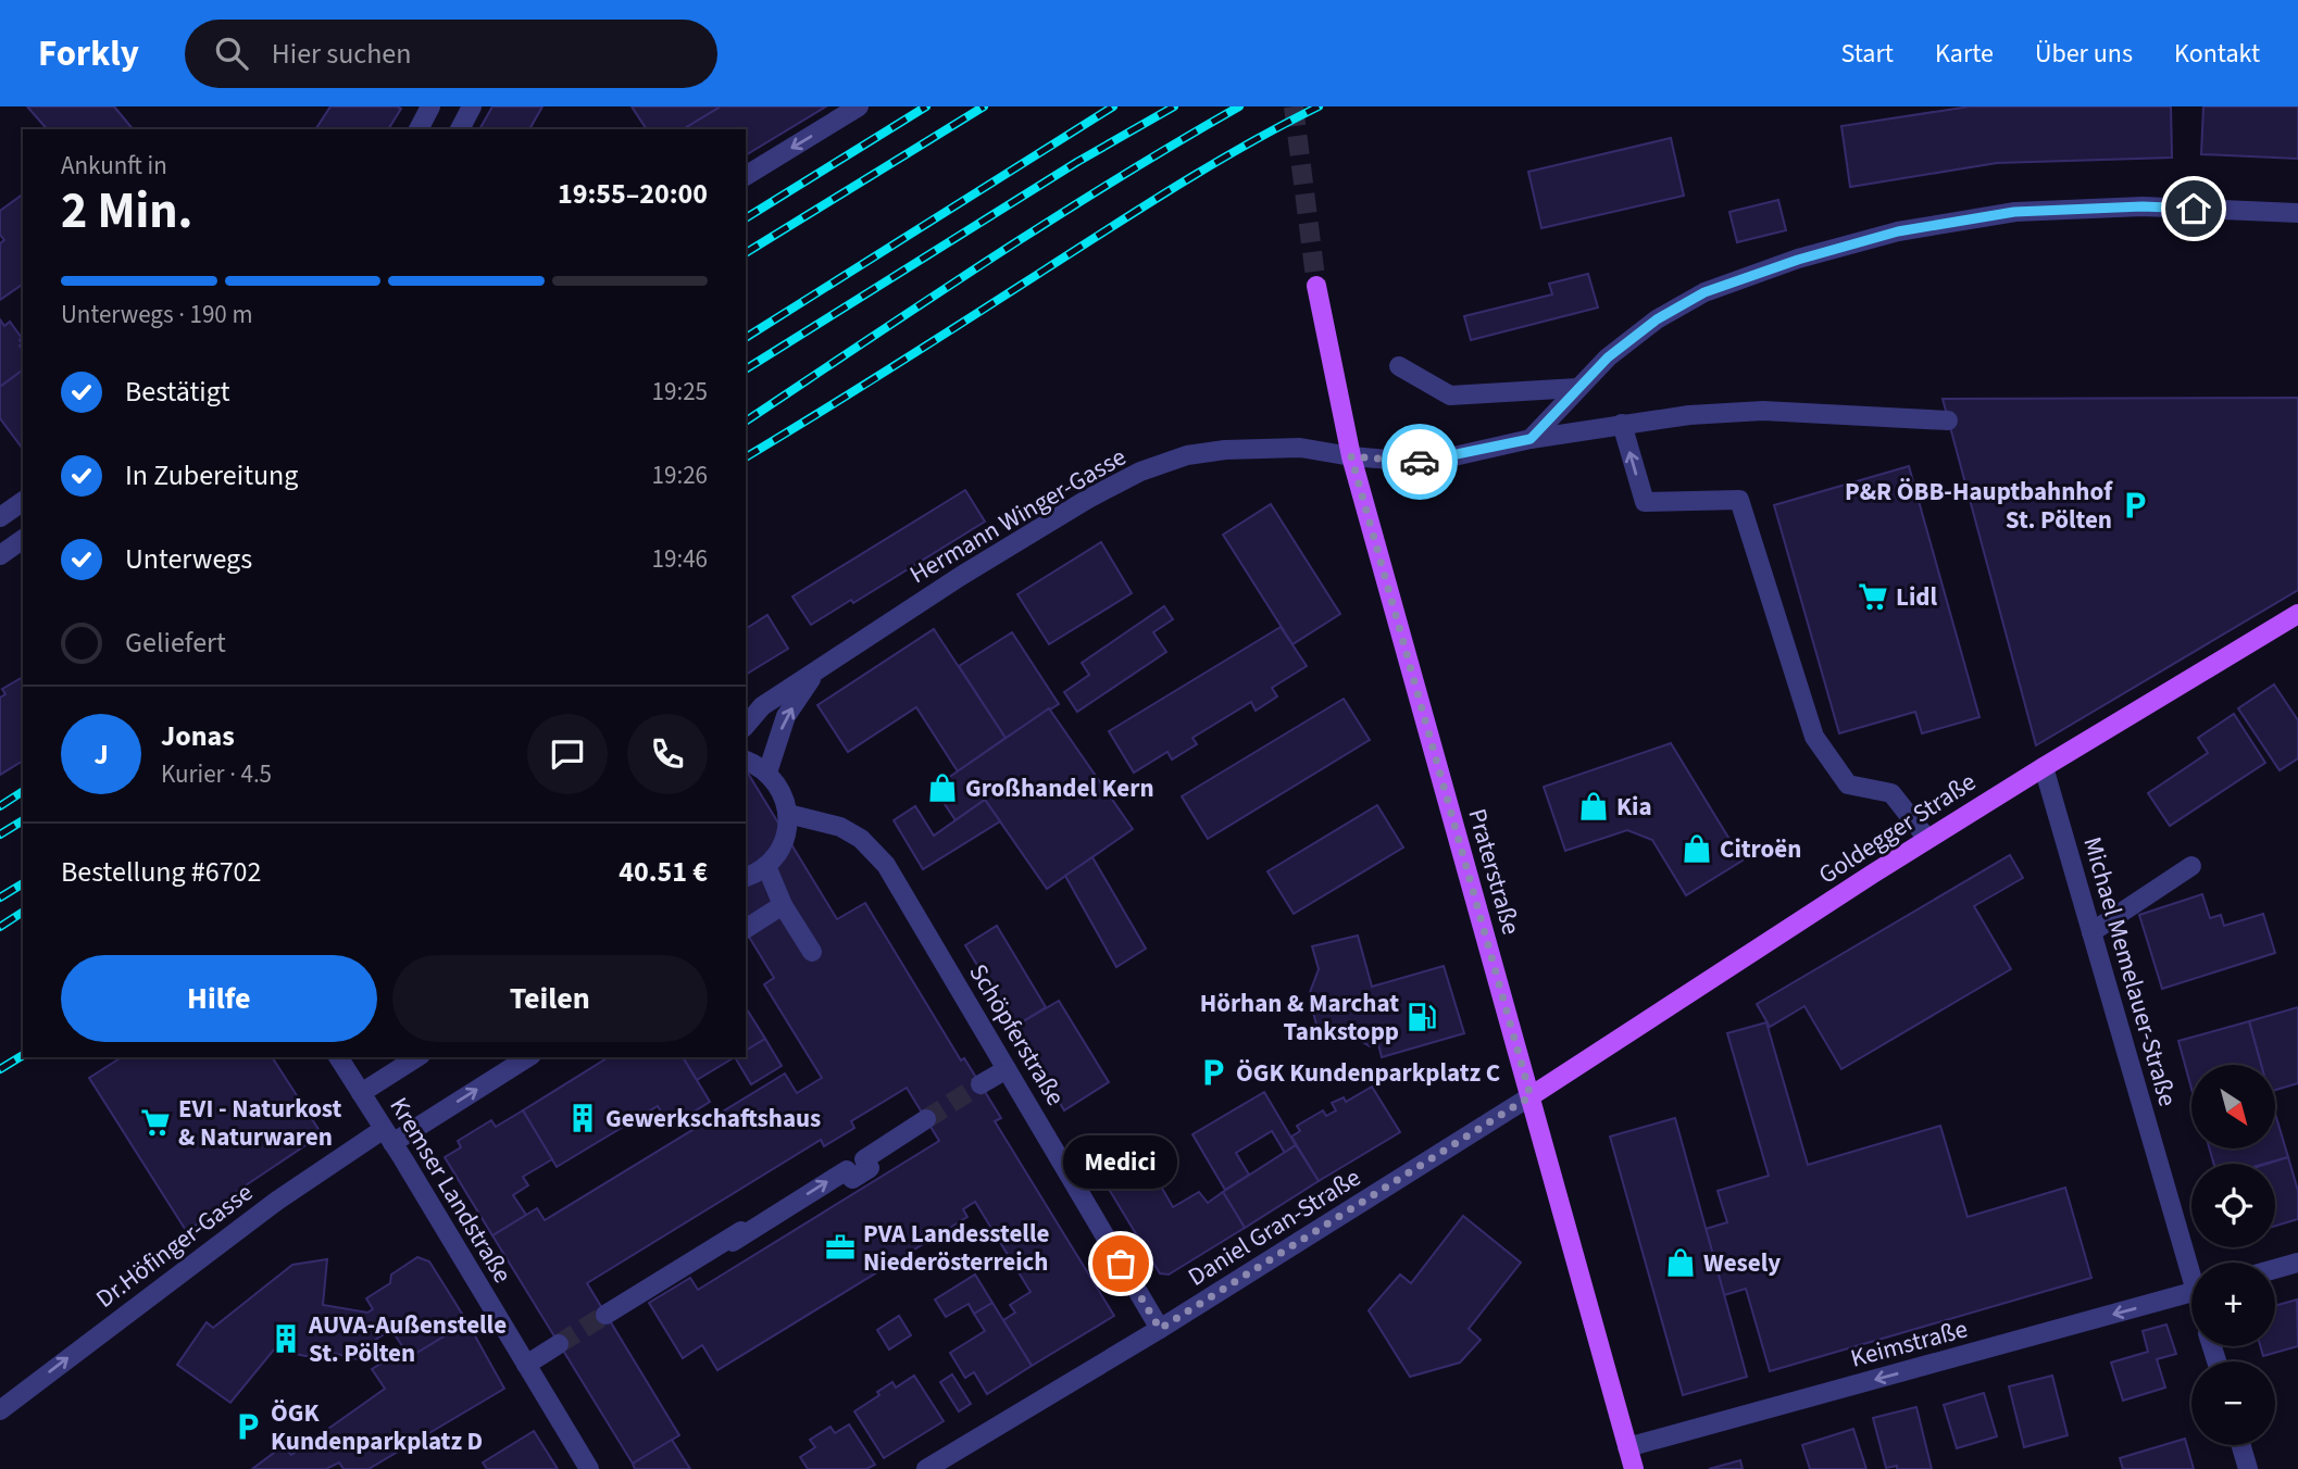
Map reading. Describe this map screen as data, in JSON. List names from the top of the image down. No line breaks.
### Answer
{"streets":{"main road":["Goldegger Straße","Praterstraße"],"street":["Hermann Winger-Gasse","Michael Memelauer-Straße","Schöpferstraße","Kremser Landstraße","Daniel Gran-Straße","Dr.Höfinger-Gasse","Keimstraße"]},"crossings":[["Hermann Winger-Gasse","Praterstraße"],["Goldegger Straße","Praterstraße"],["Goldegger Straße","Michael Memelauer-Straße"],["Goldegger Straße","Daniel Gran-Straße"],["Praterstraße","Daniel Gran-Straße"],["Praterstraße","Keimstraße"],["Schöpferstraße","Daniel Gran-Straße"],["Kremser Landstraße","Dr.Höfinger-Gasse"]],"one_way":["Dr.Höfinger-Gasse","Keimstraße"],"places":{"parking":["P&R ÖBB-Hauptbahnhof St. Pölten","ÖGK Kundenparkplatz C","ÖGK Kundenparkplatz D"],"supermarket":["Lidl","EVI - Naturkost & Naturwaren"],"shop":["Großhandel Kern","Kia","Citroën","Wesely"],"fuel station":["Hörhan & Marchat Tankstopp"],"building":["Gewerkschaftshaus","AUVA-Außenstelle St. Pölten"],"office":["PVA Landesstelle Niederösterreich"],"other":["Medici"]},"north":"bottom right","page":{"header":"Forkly","search":"Hier suchen","nav":["Start","Karte","Über uns","Kontakt"],"heading":["2 Min.","Ankunft in","19:55–20:00"],"panel":["Jonas","Kurier · 4.5","Bestellung #6702","40.51 €"],"bar":"Unterwegs · 190 m","list":[["Bestätigt","19:25"],["In Zubereitung","19:26"],["Unterwegs","19:46"],"Geliefert"],"round":"J","buttons":["Hilfe","Teilen"],"map_buttons":["+","−"],"bubble":"Medici"}}
